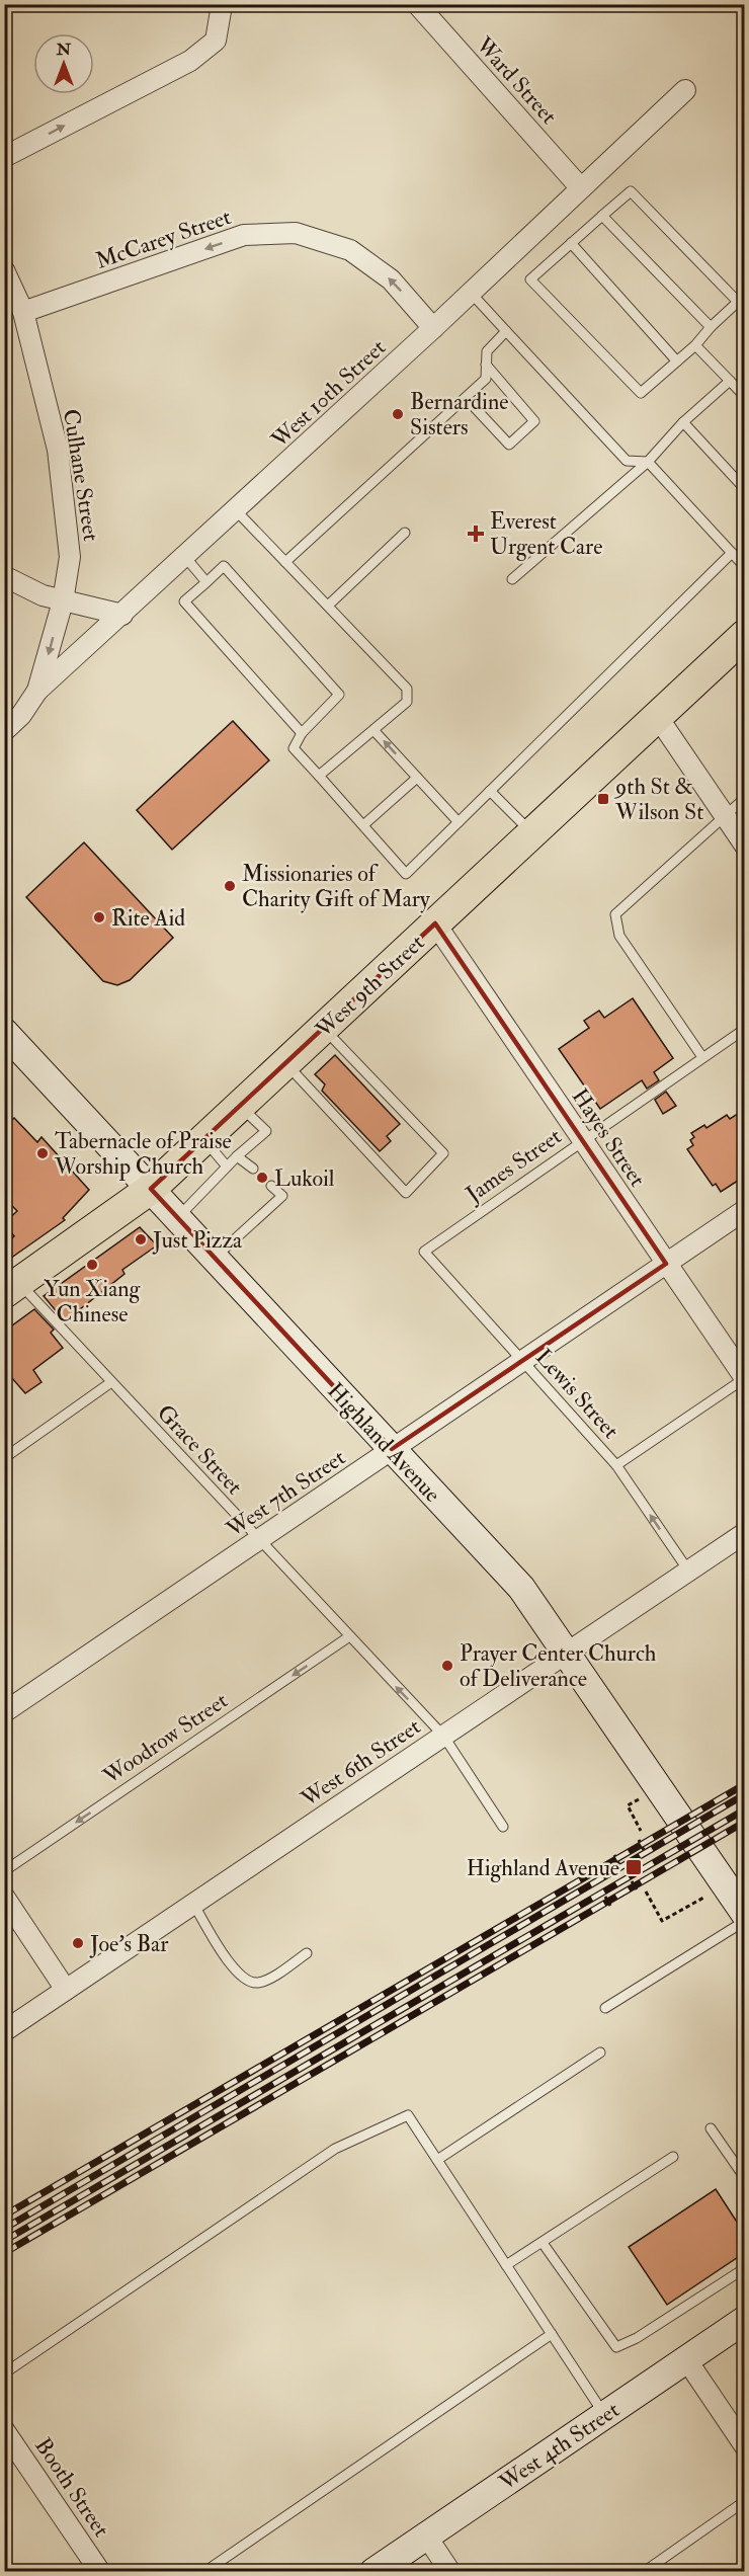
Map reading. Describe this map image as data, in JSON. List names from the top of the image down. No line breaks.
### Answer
{"streets":{"main road":["West 9th Street","Highland Avenue","West 4th Street"],"street":["Ward Street","McCarey Street","West 10th Street","Culhane Street","Hayes Street","West 7th Street","West 6th Street","Booth Street"],"lane":["James Street","Lewis Street","Grace Street","Woodrow Street"]},"crossings":[["Ward Street","West 10th Street"],["McCarey Street","West 10th Street"],["McCarey Street","Culhane Street"],["West 10th Street","Culhane Street"],["West 9th Street","Hayes Street"],["West 9th Street","Highland Avenue"],["West 9th Street","Grace Street"],["Hayes Street","James Street"],["Hayes Street","West 7th Street"],["James Street","Lewis Street"],["Lewis Street","West 7th Street"],["Lewis Street","West 6th Street"],["Highland Avenue","West 7th Street"],["Highland Avenue","West 6th Street"],["Grace Street","West 7th Street"],["Grace Street","Woodrow Street"],["Grace Street","West 6th Street"]],"one_way":["McCarey Street","Woodrow Street"],"places":{"other":["Bernardine Sisters","Missionaries of Charity Gift of Mary","Rite Aid","Tabernacle of Praise Worship Church","Lukoil","Just Pizza","Yun Xiang Chinese","Prayer Center Church of Deliverance","Joe's Bar"],"health":["Everest Urgent Care"],"transit":["9th St & Wilson St","Highland Avenue"]},"north":"top"}
